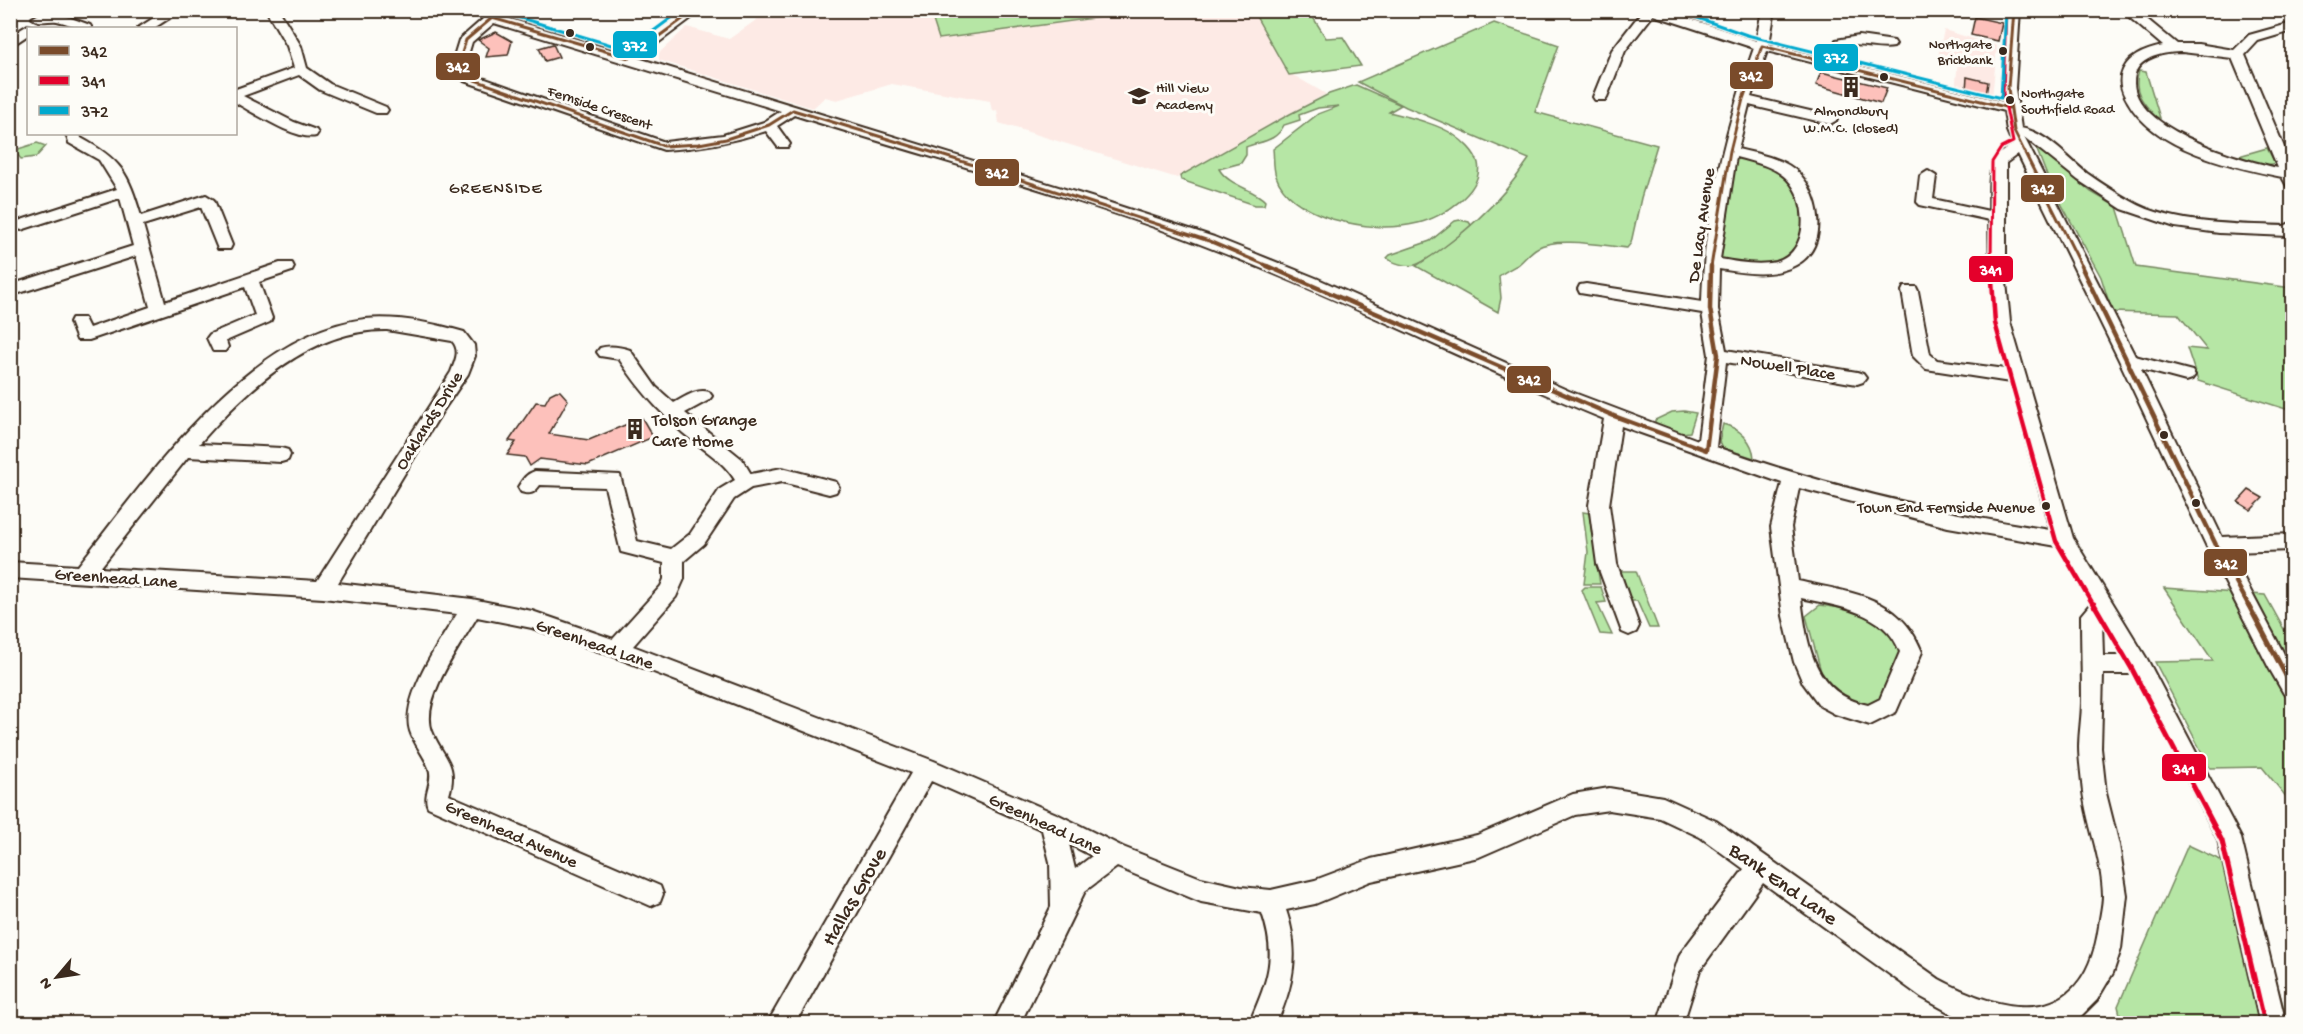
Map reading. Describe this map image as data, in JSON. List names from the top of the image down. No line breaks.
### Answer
{"streets":{"street":["Fernside Crescent","De Lacy Avenue","Nowell Place","Oaklands Drive","Greenhead Lane","Greenhead Avenue","Bank End Lane","Hallas Grove"]},"crossings":[["De Lacy Avenue","Nowell Place"],["Oaklands Drive","Greenhead Lane"],["Greenhead Lane","Greenhead Avenue"],["Greenhead Lane","Bank End Lane"],["Greenhead Lane","Hallas Grove"]],"districts":["GREENSIDE"],"places":{"other":["Northgate Brickbank","Northgate Southfield Road","Town End Fernside Avenue"],"building":["Almondbury W.M.C. (closed)","Tolson Grange Care Home"],"school or university":["Hill View Academy"]},"lines":["transit line 342","transit line 341","transit line 372"],"legend":["342","341","372"],"north":"bottom left"}
